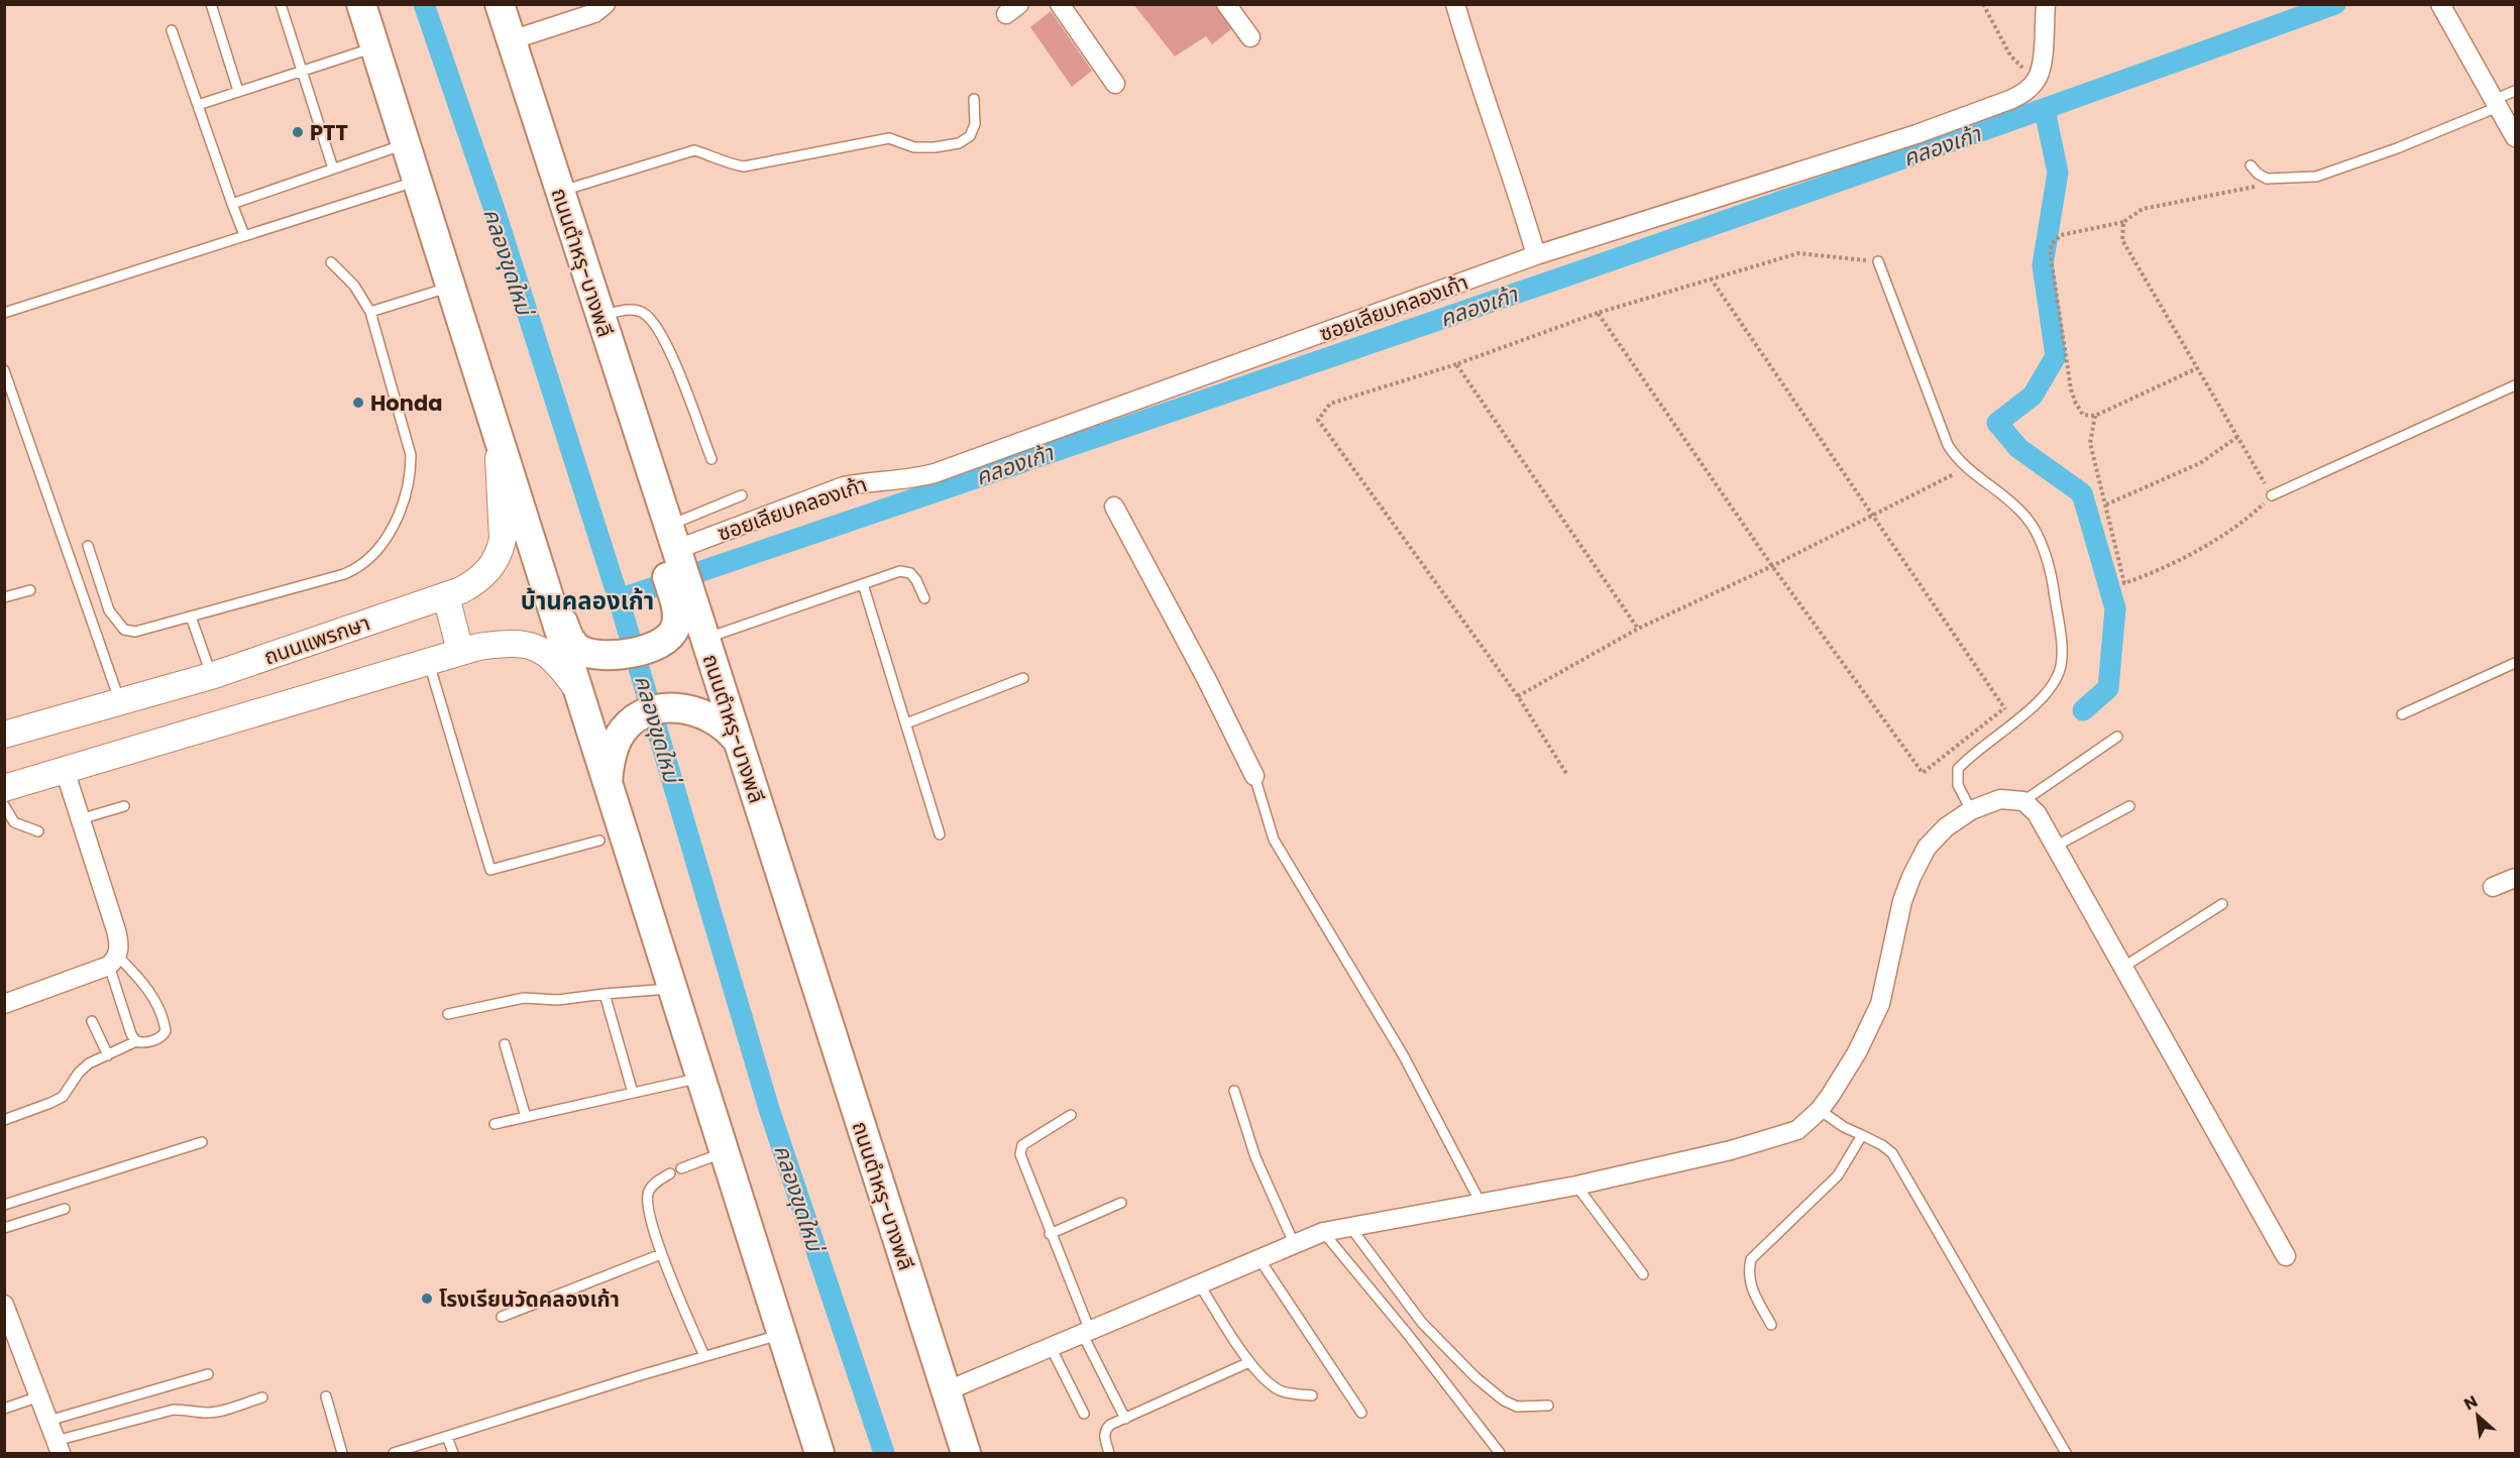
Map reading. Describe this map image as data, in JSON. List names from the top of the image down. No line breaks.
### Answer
{"streets":{"main road":["ถนนตำหรุ-บางพลี","ถนนแพรกษา"],"street":["ซอยเลียบคลองเก้า"]},"crossings":[["ถนนตำหรุ-บางพลี","ซอยเลียบคลองเก้า"]],"districts":["บ้านคลองเก้า"],"water":["คลองเก้า","คลองขุดใหม่"],"places":["PTT","Honda","โรงเรียนวัดคลองเก้า"],"north":"top left"}
